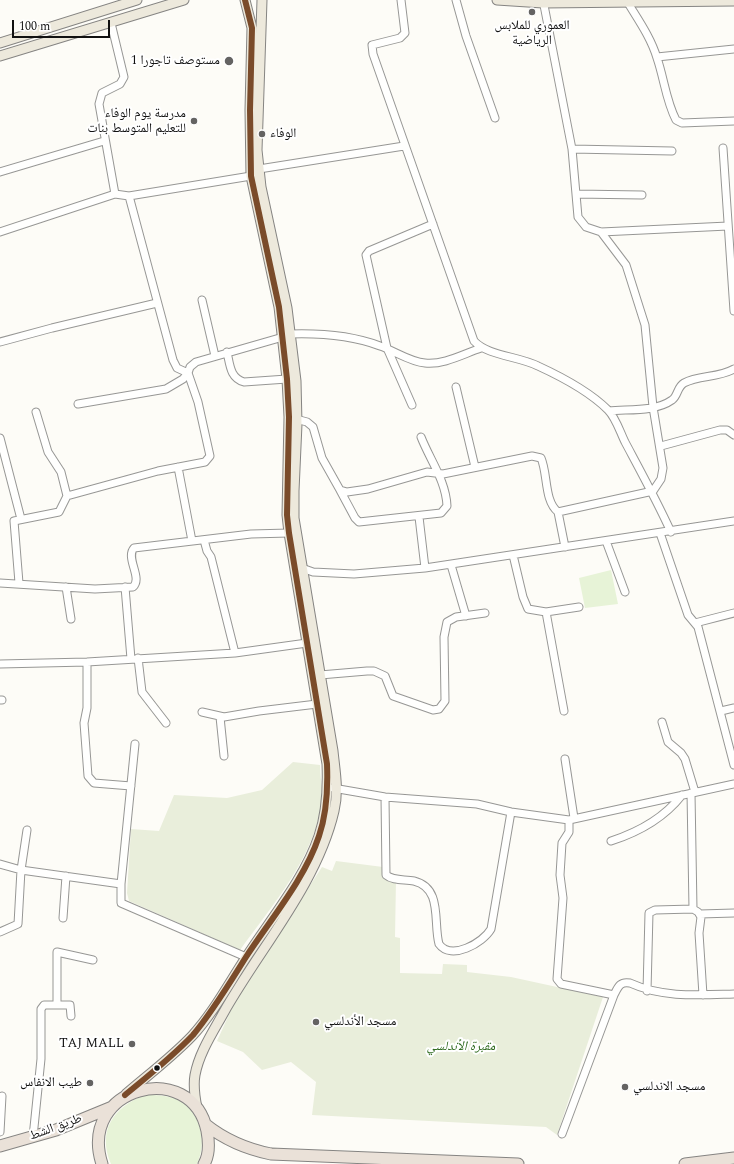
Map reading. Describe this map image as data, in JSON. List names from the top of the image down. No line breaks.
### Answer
{"streets":{"highway":["طريق الشط"]},"parks":["مقبرة الأندلسي"],"places":["العموري للملابس الرياضية","مستوصف تاجورا 1","مدرسة يوم الوفاء للتعليم المتوسط بنات","الوفاء","مسجد الأندلسي","TAJ MALL","طيب الانفاس","مسجد الاندلسي"],"scale_bar":"100 m"}
